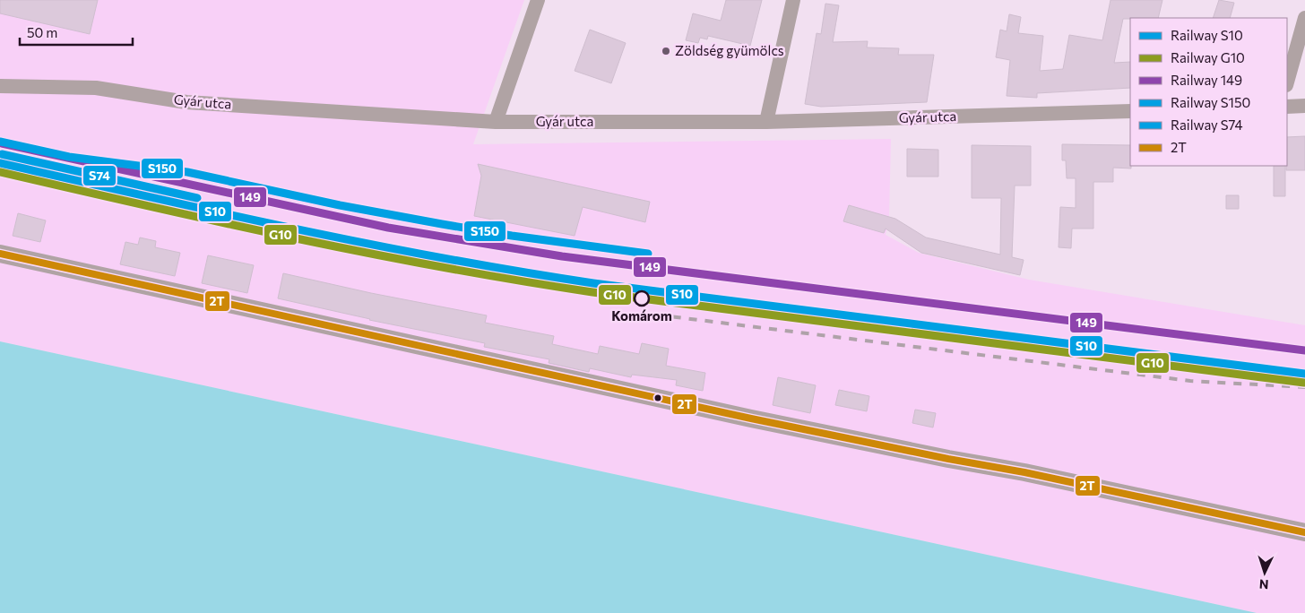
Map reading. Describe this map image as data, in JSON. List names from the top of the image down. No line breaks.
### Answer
{"streets":{"street":["Gyár utca"]},"places":["Zöldség gyümölcs","Komárom"],"lines":["rail line S150","rail line 149","rail line S74","rail line S10","rail line G10","transit line 2T"],"legend":["Railway S10","Railway G10","Railway 149","Railway S150","Railway S74","2T"],"scale_bar":"50 m","north":"bottom"}
